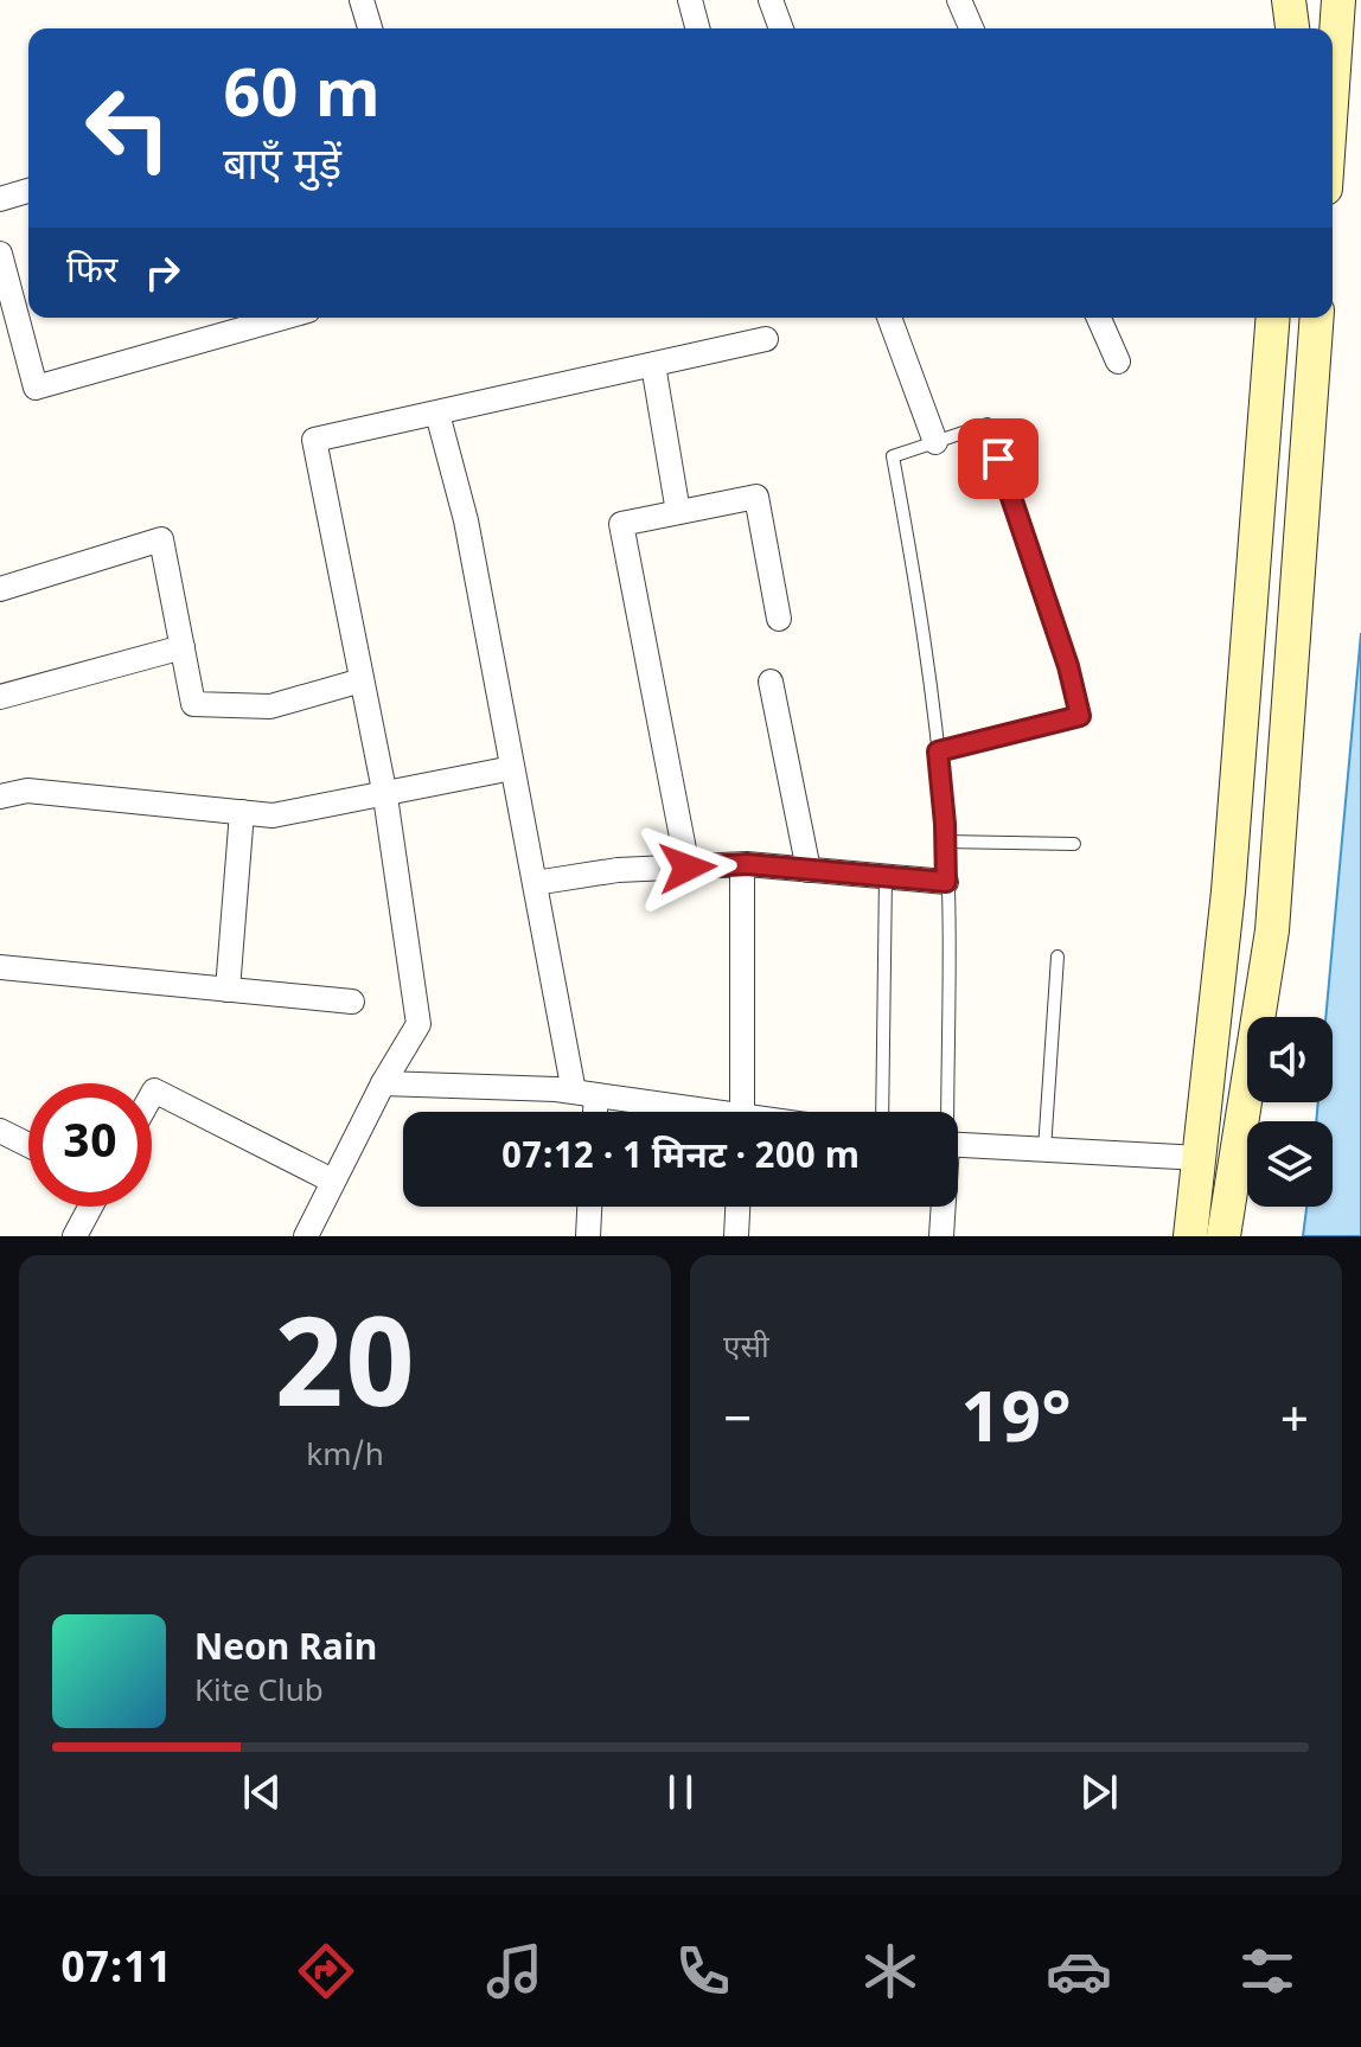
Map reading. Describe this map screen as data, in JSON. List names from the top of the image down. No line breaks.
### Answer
{"page":{"turn":["60 m","बाएँ मुड़ें"],"then":"फिर","limit":"30","trip":"07:12 · 1 मिनट · 200 m","tile":[["20","km/h"],"एसी"],"heat":["−","19°","+"],"song":["Neon Rain","Kite Club"],"tabs":"07:11"}}
